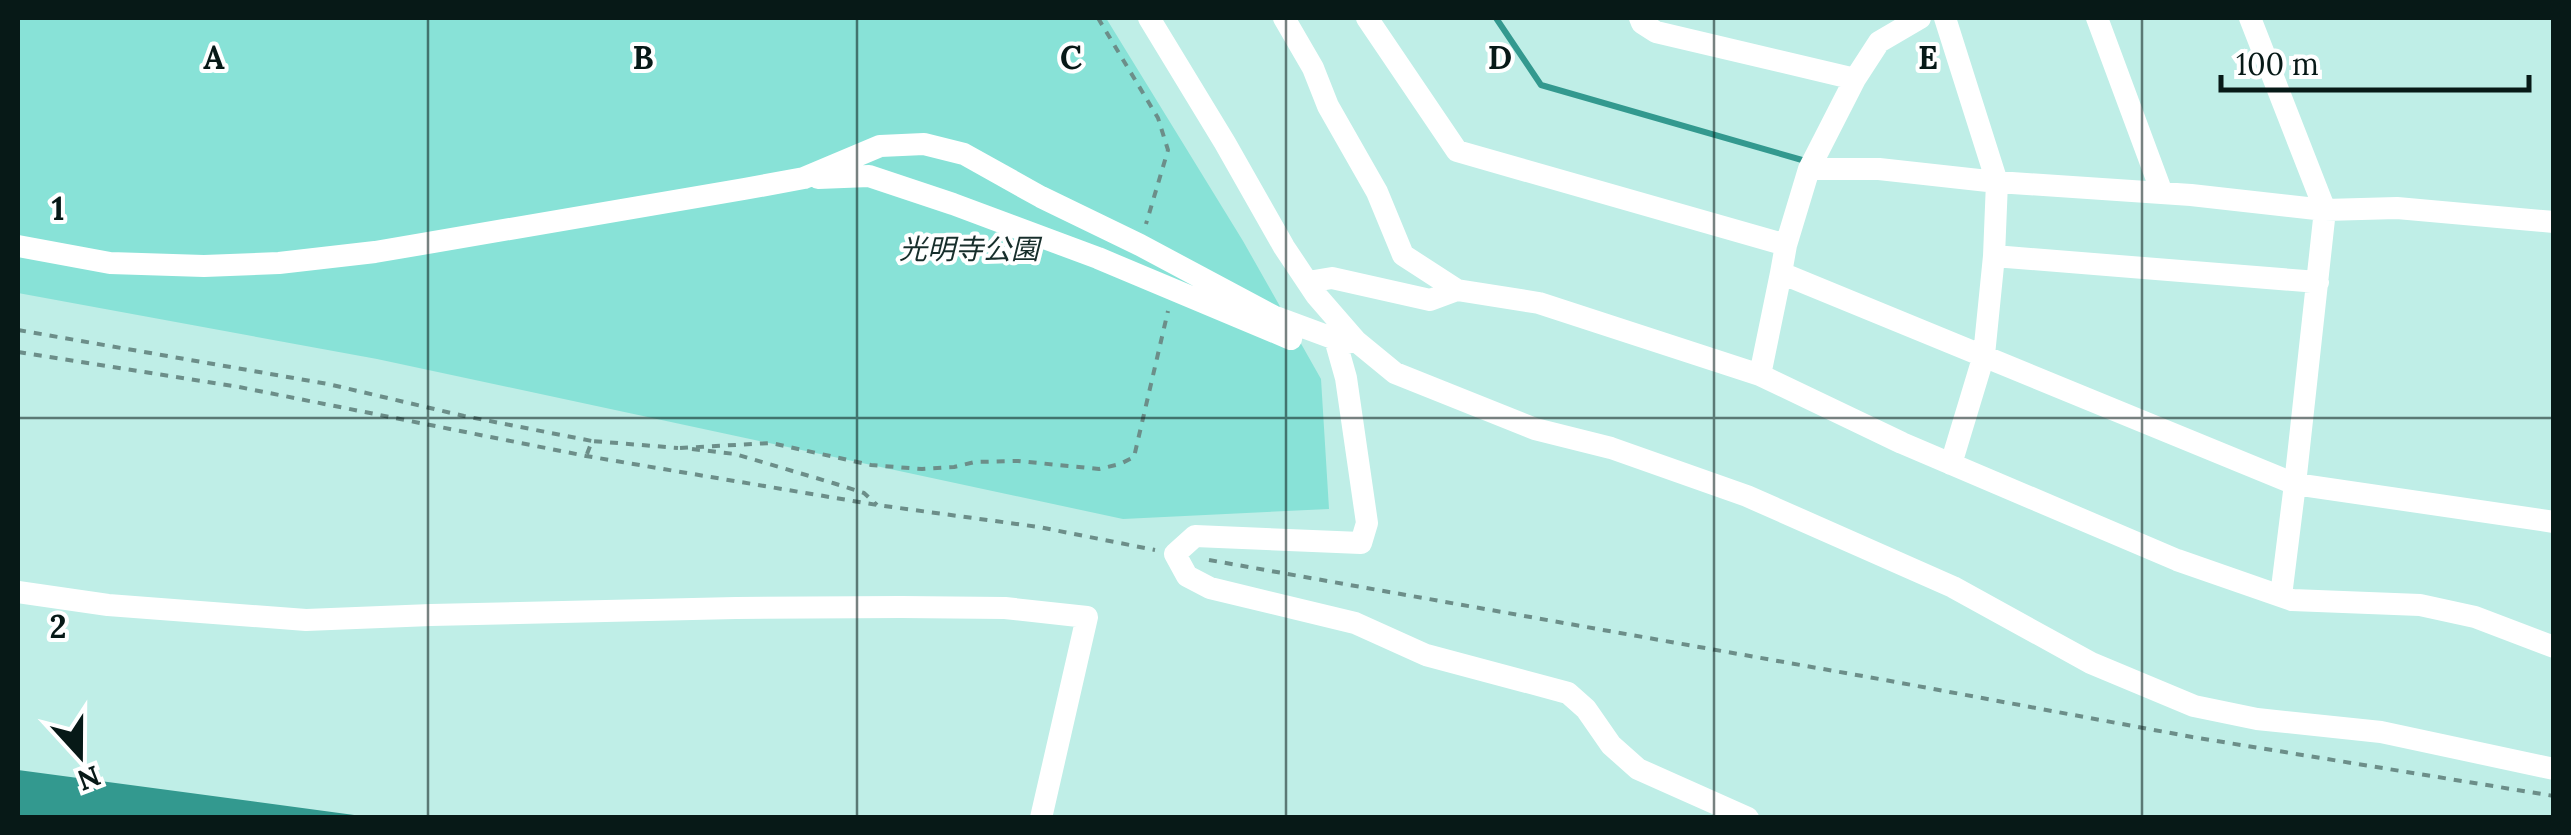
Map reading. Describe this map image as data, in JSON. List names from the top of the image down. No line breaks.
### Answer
{"parks":["光明寺公園"],"scale_bar":"100 m","north":"bottom","grid":{"columns":["A","B","C","D","E"],"rows":["1","2"]}}
